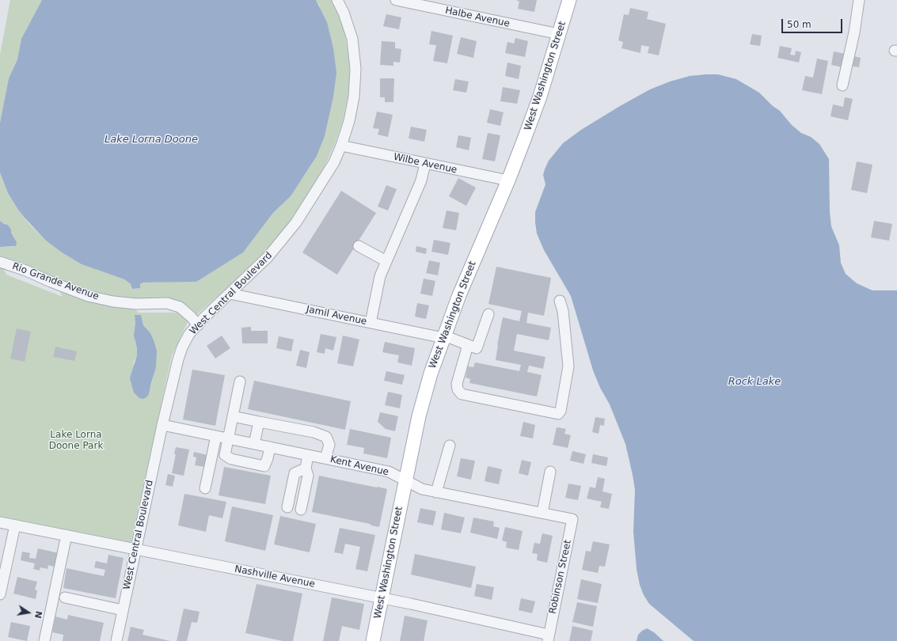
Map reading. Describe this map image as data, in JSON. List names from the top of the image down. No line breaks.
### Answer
{"streets":{"main road":["West Washington Street"],"street":["Halbe Avenue","Wilbe Avenue","Rio Grande Avenue","West Central Boulevard","Jamil Avenue","Kent Avenue","Nashville Avenue","Robinson Street"]},"crossings":[["Halbe Avenue","West Washington Street"],["West Washington Street","Wilbe Avenue"],["West Washington Street","Jamil Avenue"],["West Washington Street","Kent Avenue"],["West Washington Street","Nashville Avenue"],["Wilbe Avenue","West Central Boulevard"],["Rio Grande Avenue","West Central Boulevard"],["West Central Boulevard","Jamil Avenue"],["West Central Boulevard","Kent Avenue"],["West Central Boulevard","Nashville Avenue"],["Kent Avenue","Robinson Street"],["Nashville Avenue","Robinson Street"]],"water":["Lake Lorna Doone","Rock Lake"],"parks":["Lake Lorna Doone Park"],"scale_bar":"50 m","north":"right"}
